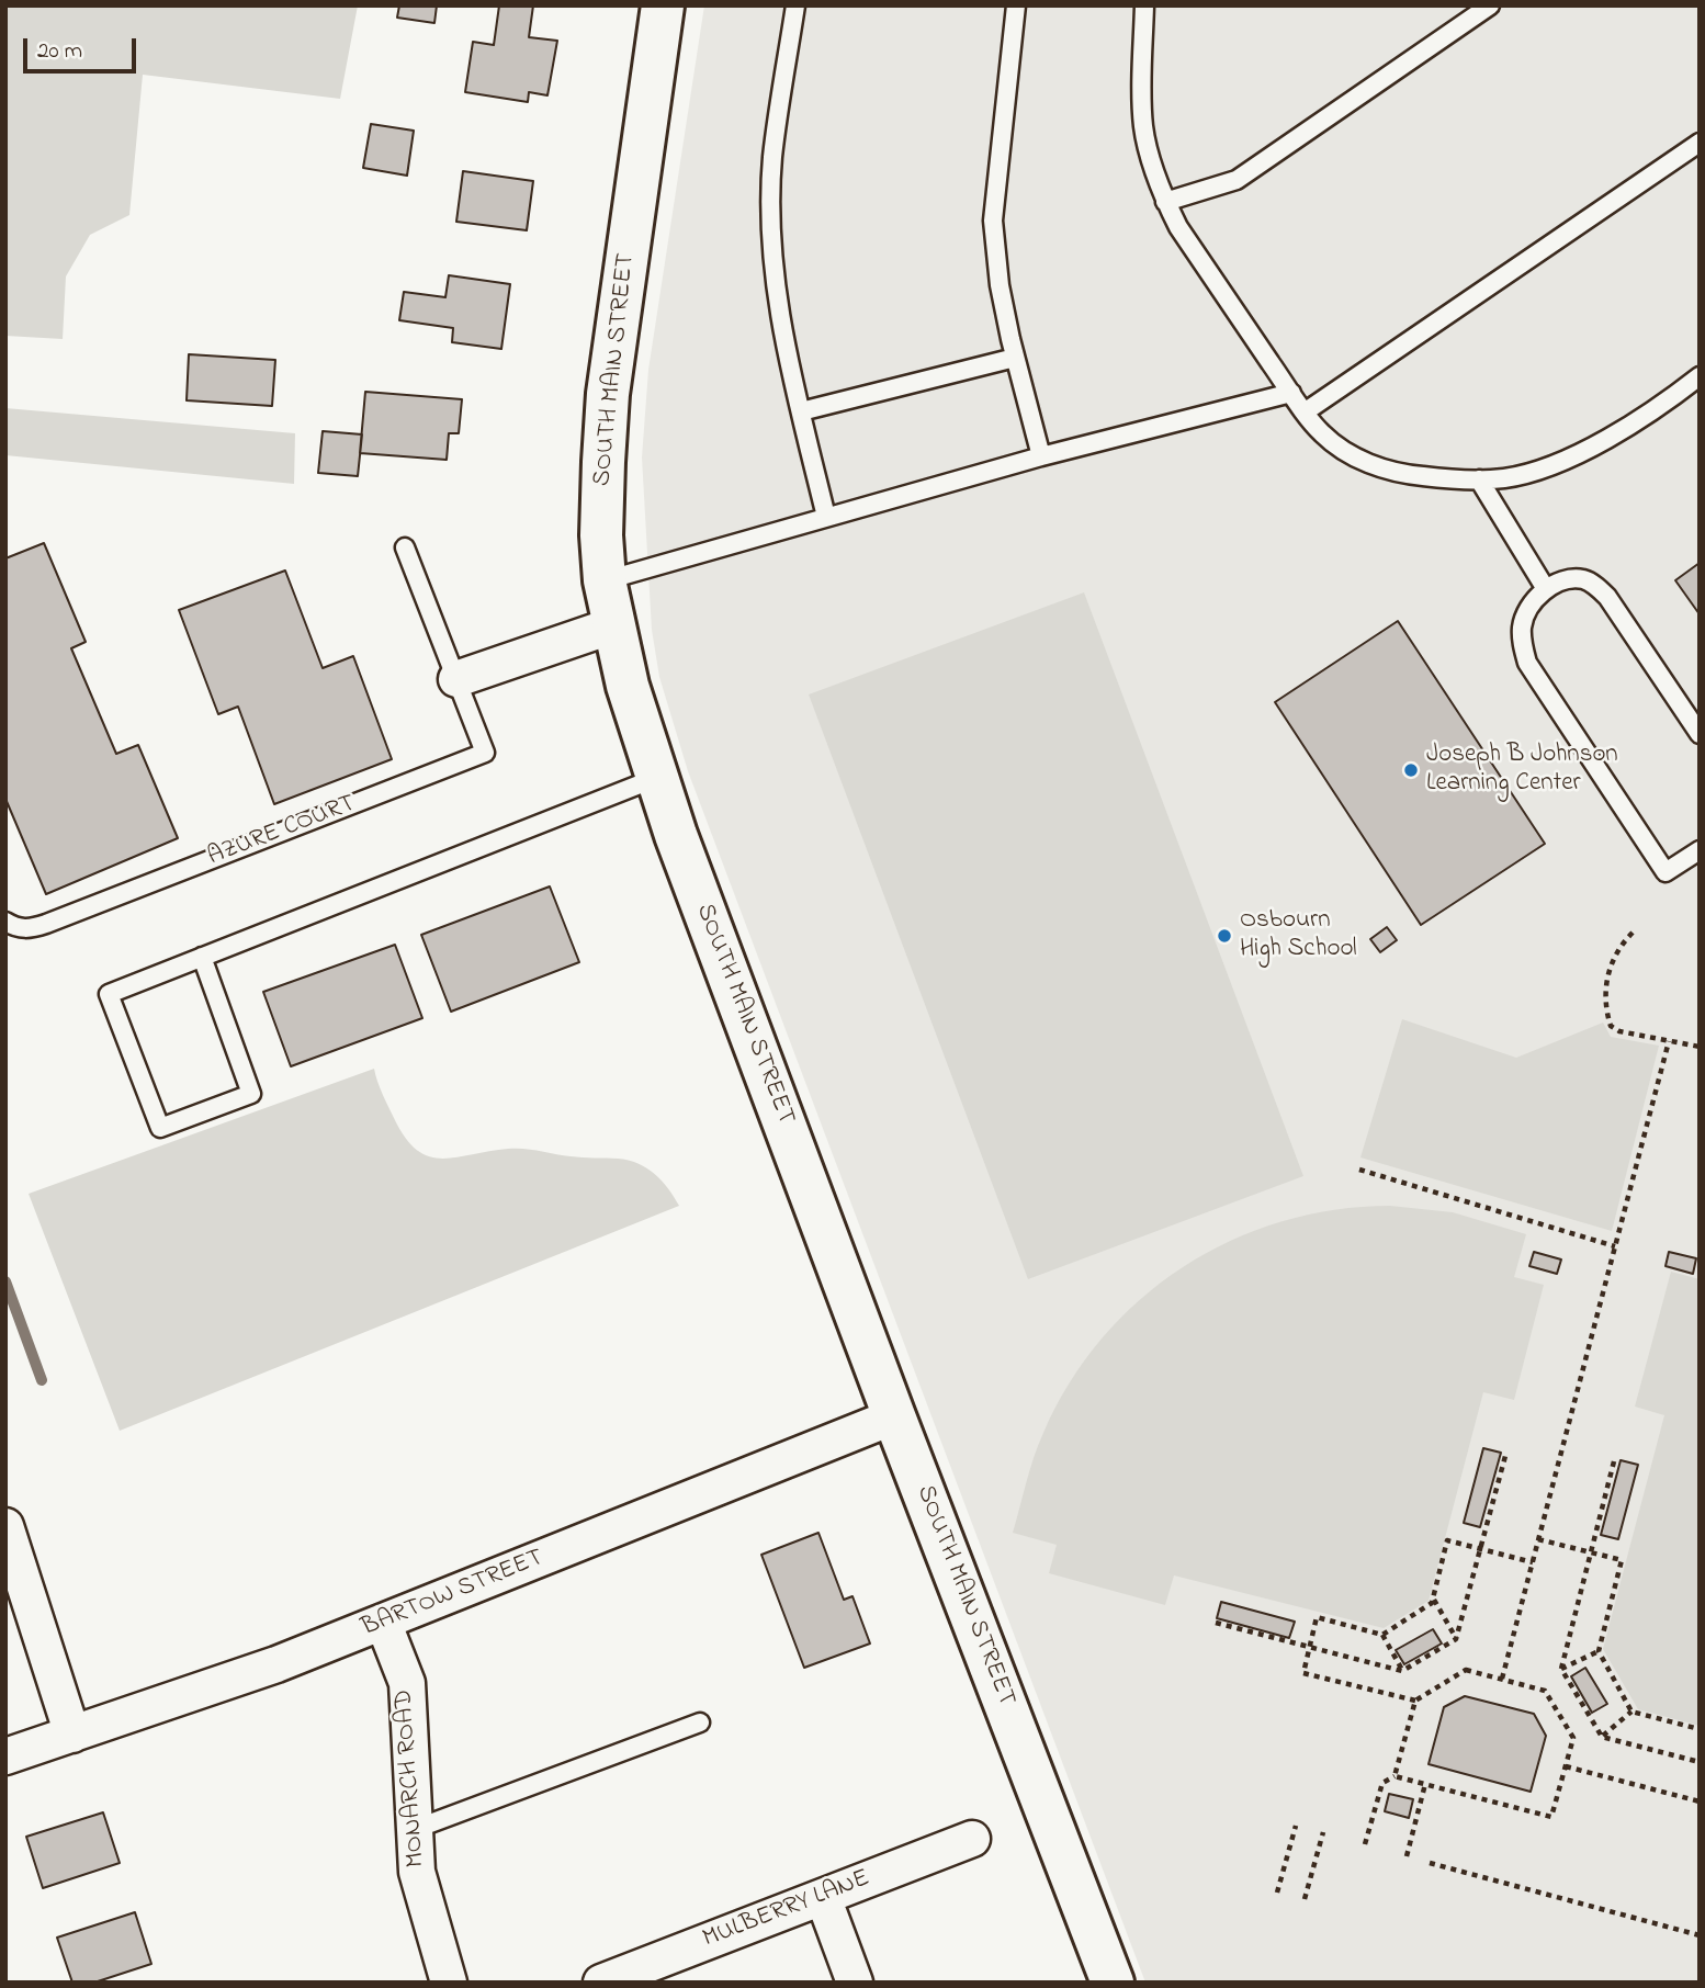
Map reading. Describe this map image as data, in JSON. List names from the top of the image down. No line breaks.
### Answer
{"streets":{"street":["SOUTH MAIN STREET","BARTOW STREET","MONARCH ROAD","MULBERRY LANE"],"lane":["AZURE COURT"]},"crossings":[["SOUTH MAIN STREET","BARTOW STREET"],["BARTOW STREET","MONARCH ROAD"]],"places":["Joseph B Johnson Learning Center","Osbourn High School"],"scale_bar":"20 m"}
